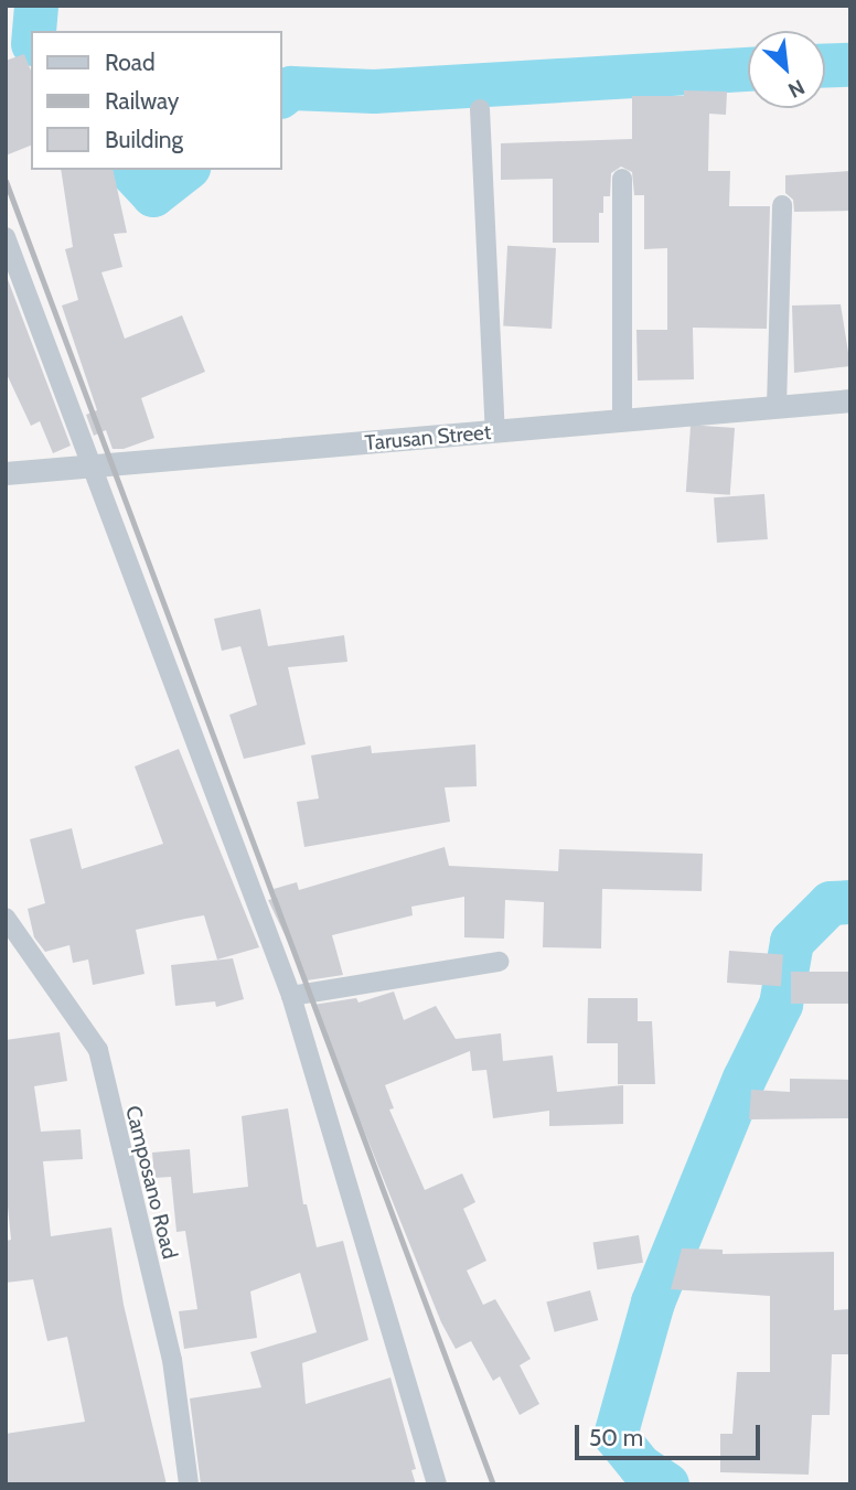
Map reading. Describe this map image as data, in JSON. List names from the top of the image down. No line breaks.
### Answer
{"streets":{"street":["Tarusan Street","Camposano Road"]},"legend":["Road","Railway","Building"],"scale_bar":"50 m","north":"bottom right"}
